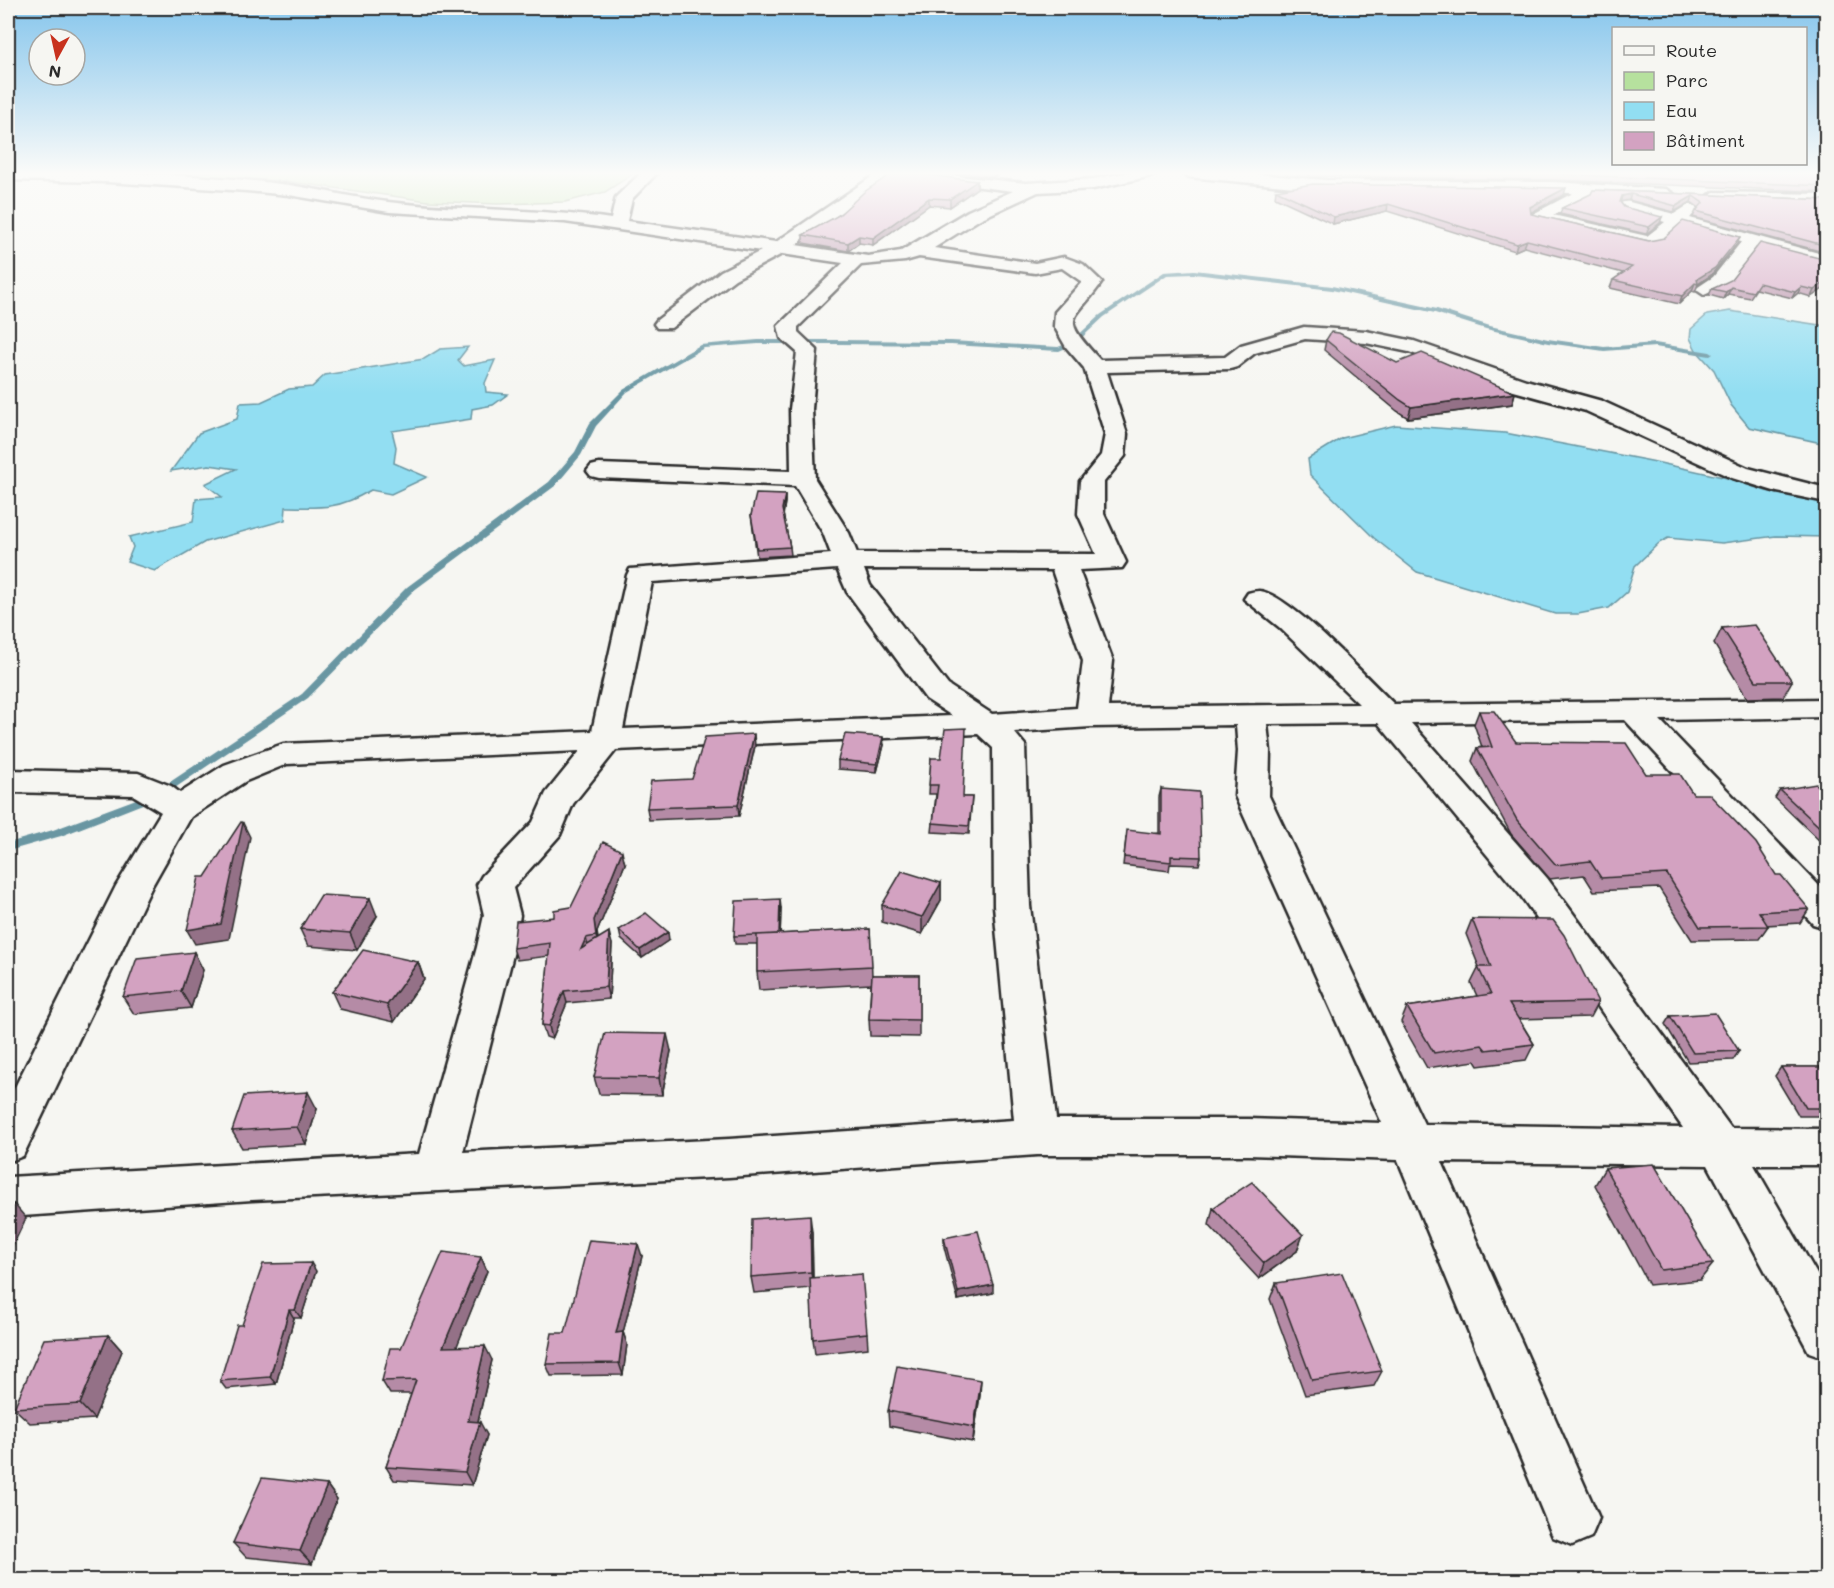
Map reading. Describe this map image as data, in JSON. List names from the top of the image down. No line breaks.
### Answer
{"legend":["Route","Parc","Eau","Bâtiment"],"north":"bottom"}
